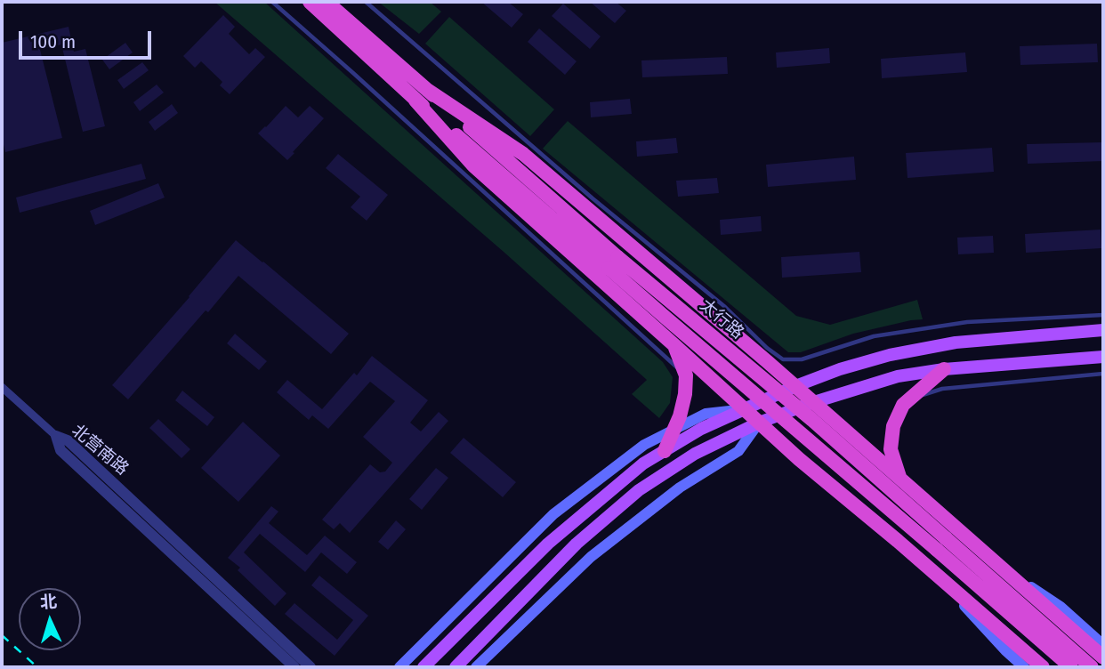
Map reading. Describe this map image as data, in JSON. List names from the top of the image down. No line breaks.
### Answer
{"streets":{"highway":["太行路"],"street":["北营南路"]},"scale_bar":"100 m","north":"top"}
